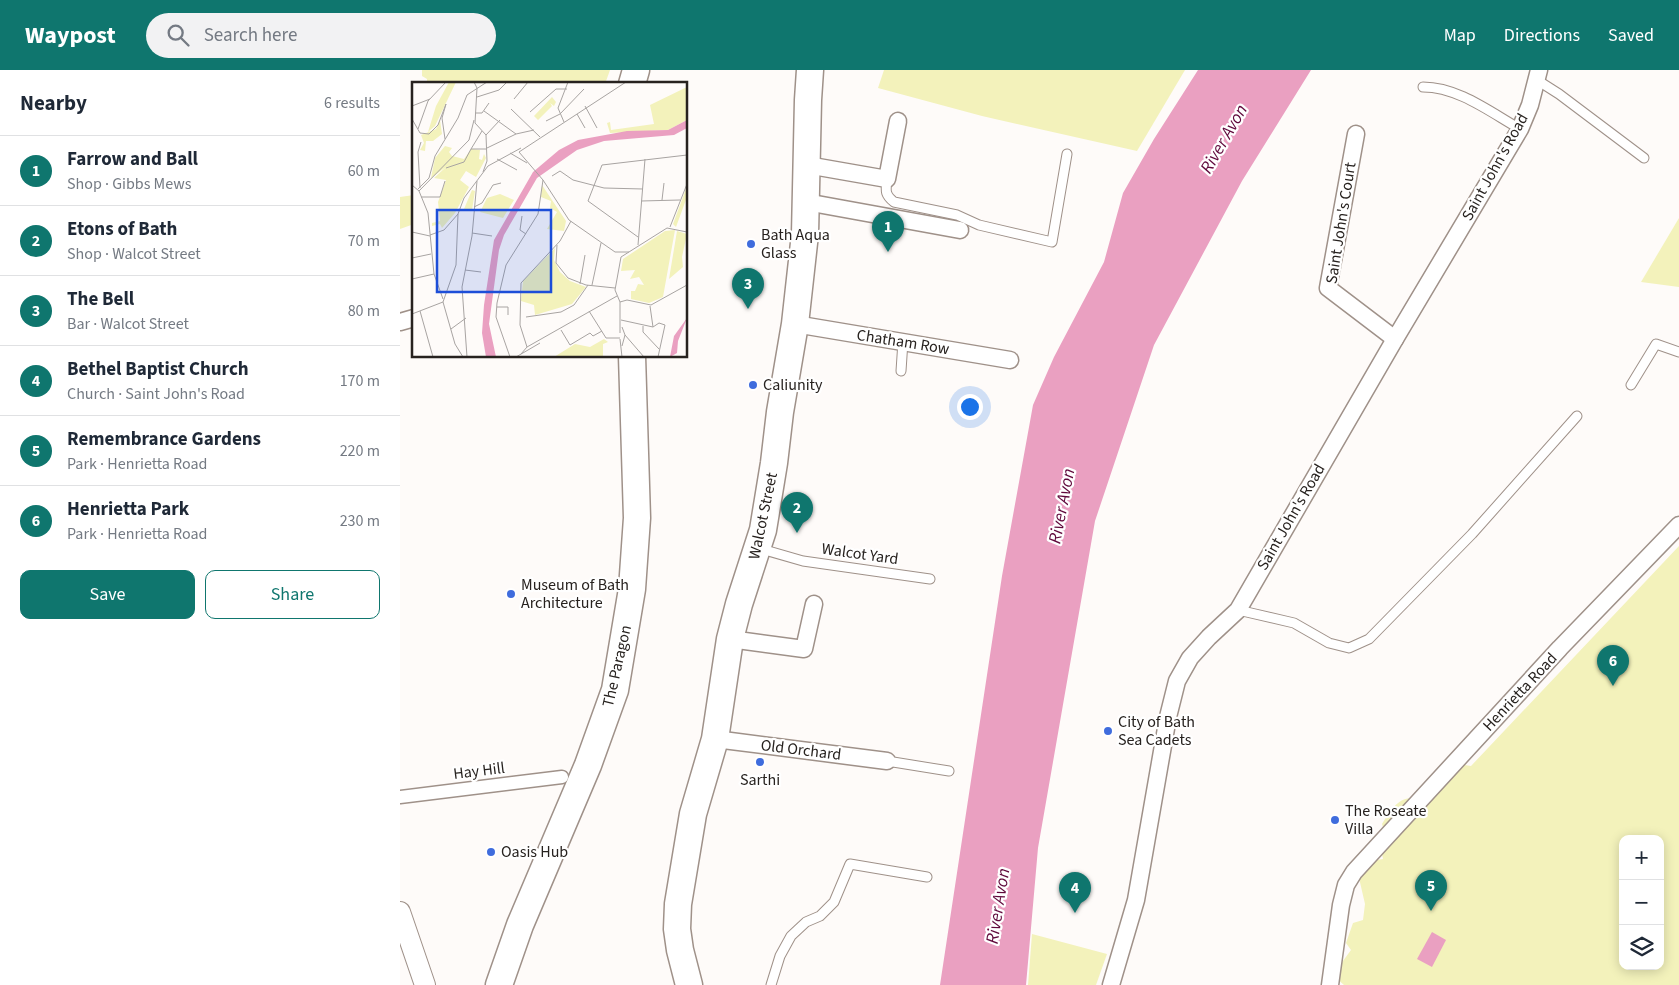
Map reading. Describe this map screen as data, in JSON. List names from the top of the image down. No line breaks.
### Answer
{"streets":{"main road":["Walcot Street","The Paragon"],"street":["Saint John's Road","Saint John's Court","Chatham Row","Henrietta Road","Old Orchard","Hay Hill"],"lane":["Walcot Yard"]},"crossings":[["Saint John's Road","Saint John's Court"],["Chatham Row","Walcot Street"],["Walcot Street","Walcot Yard"],["Walcot Street","Old Orchard"]],"water":["River Avon"],"places":["Bath Aqua Glass","Caliunity","Museum of Bath Architecture","City of Bath Sea Cadets","Sarthi","The Roseate Villa","Oasis Hub"],"page":{"header":"Waypost","search":"Search here","nav":["Map","Directions","Saved"],"heading":["Nearby","6 results"],"list":[{"mark":"1","name":"Farrow and Ball","note":"Shop · Gibbs Mews","value":"60 m"},{"mark":"2","name":"Etons of Bath","note":"Shop · Walcot Street","value":"70 m"},{"mark":"3","name":"The Bell","note":"Bar · Walcot Street","value":"80 m"},{"mark":"4","name":"Bethel Baptist Church","note":"Church · Saint John's Road","value":"170 m"},{"mark":"5","name":"Remembrance Gardens","note":"Park · Henrietta Road","value":"220 m"},{"mark":"6","name":"Henrietta Park","note":"Park · Henrietta Road","value":"230 m"}],"pins":["1","3","2","6","5","4"],"buttons":["Save","Share"],"map_buttons":["+","−"]}}
